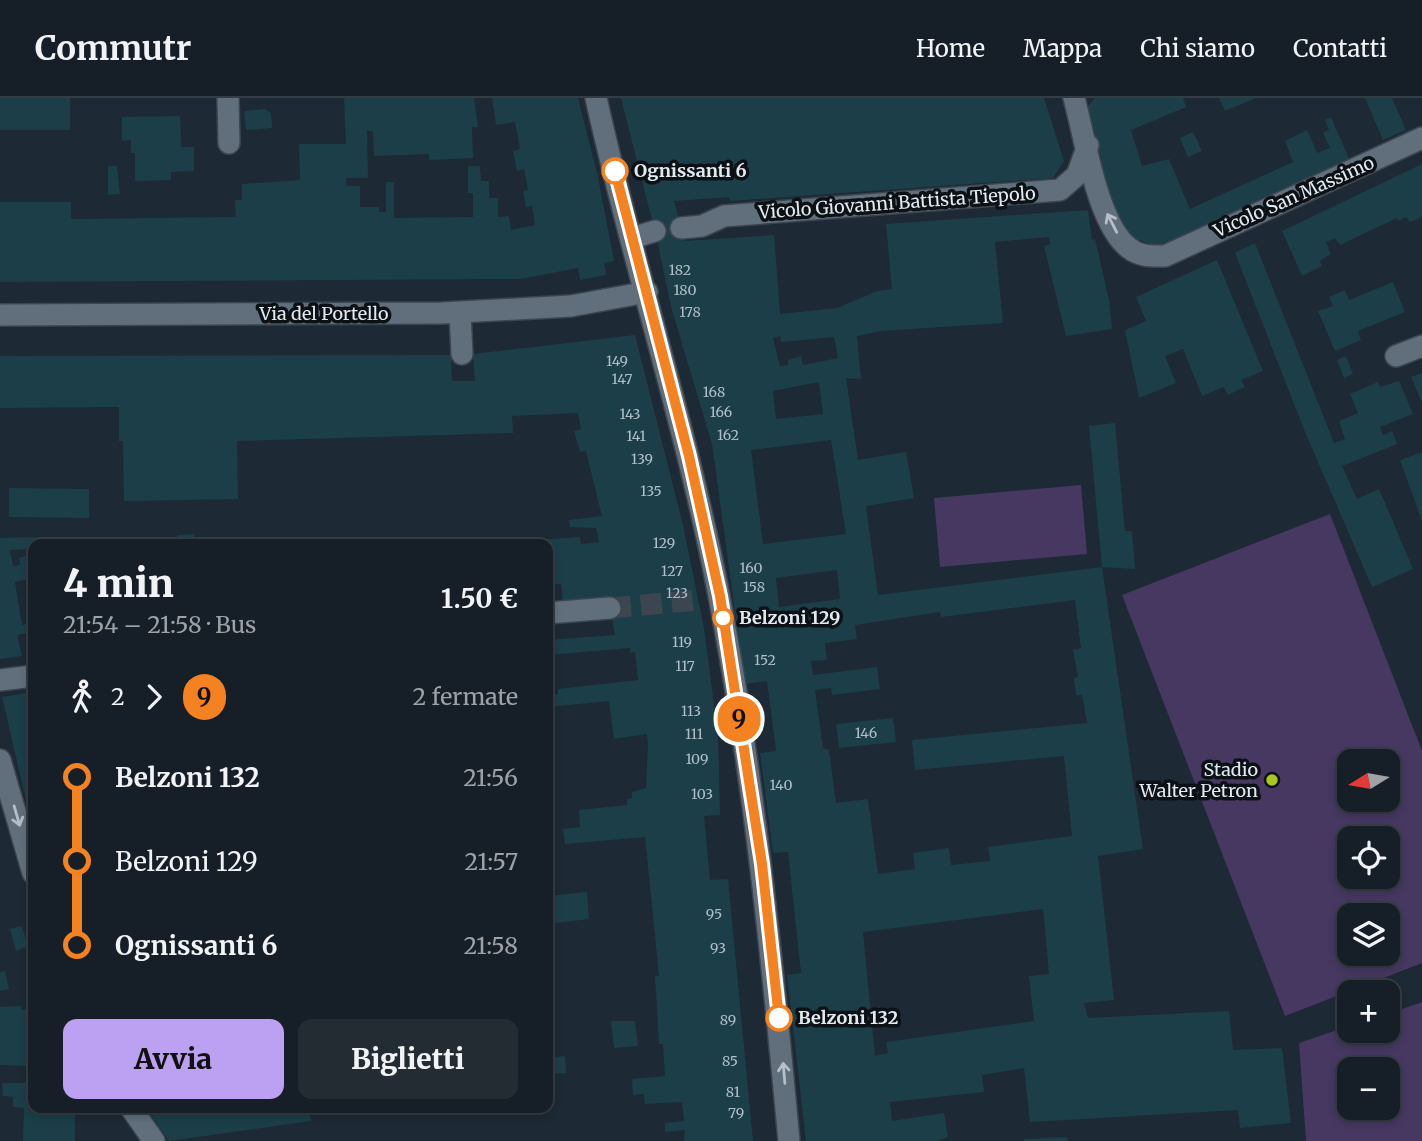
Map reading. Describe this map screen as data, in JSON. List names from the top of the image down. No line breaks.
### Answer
{"streets":{"street":["Vicolo San Massimo","Vicolo Giovanni Battista Tiepolo","Via del Portello"]},"crossings":[["Vicolo San Massimo","Vicolo Giovanni Battista Tiepolo"]],"places":["Ognissanti 6","Belzoni 129","Stadio Walter Petron","Belzoni 132"],"lines":["bus line 9"],"house_numbers":["182","180","178","149","147","168","166","143","162","141","139","135","129","160","127","158","123","119","152","117","113","146","111","109","140","103","95","93","89","85","81","79"],"north":"left","page":{"header":"Commutr","nav":["Home","Mappa","Chi siamo","Contatti"],"on_map":"9","heading":["4 min","21:54 – 21:58 · Bus","1.50 €"],"legs":["2","9","2 fermate"],"list":[{"name":"Belzoni 132","value":"21:56"},{"name":"Belzoni 129","value":"21:57"},{"name":"Ognissanti 6","value":"21:58"}],"map_buttons":["+","−"],"buttons":["Avvia","Biglietti"]}}
